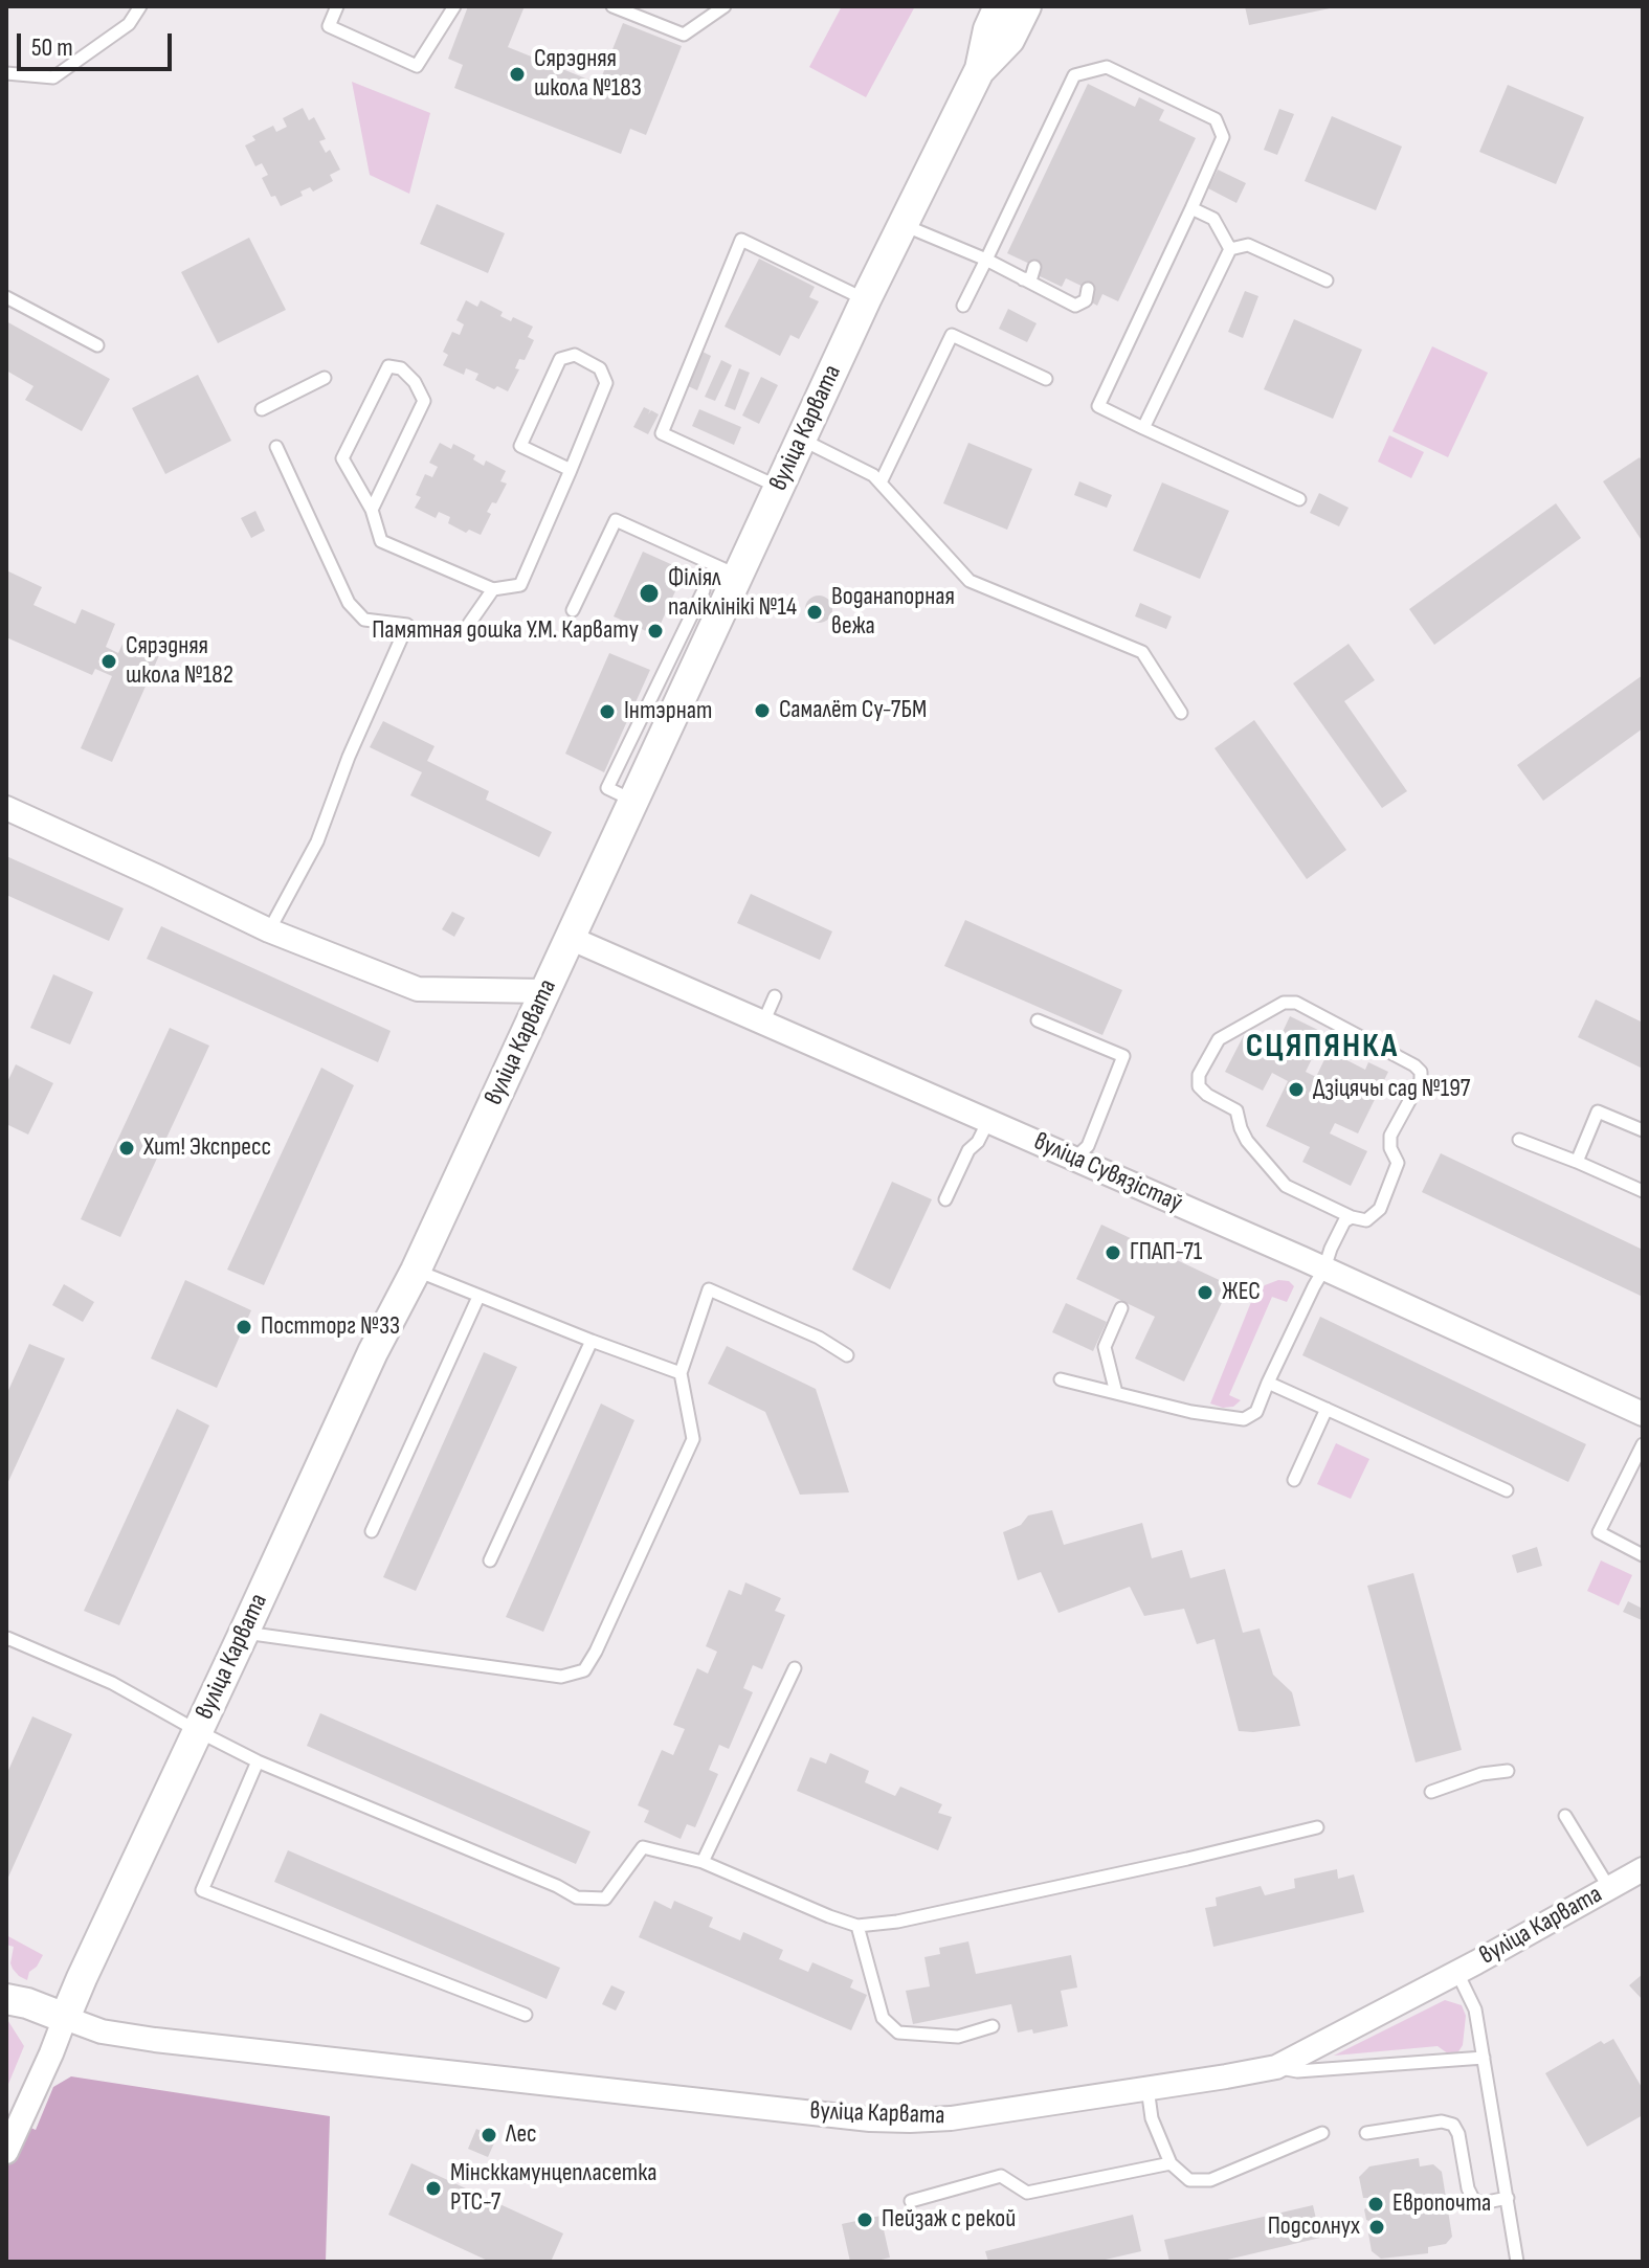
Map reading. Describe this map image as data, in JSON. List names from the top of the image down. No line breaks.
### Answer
{"streets":{"street":["вуліца Карвата","вуліца Сувязістаў"]},"crossings":[["вуліца Карвата","вуліца Сувязістаў"]],"districts":["СЦЯПЯНКА"],"places":["Сярэдняя школа №183","Філіял паліклінікі №14","Воданапорная вежа","Памятная дошка У.М. Карвату","Сярэдняя школа №182","Самалёт Су-7БМ","Інтэрнат","Дзіцячы сад №197","Хит! Экспресс","ГПАП-71","ЖЕС","Постторг №33","Лес","Мінсккамунцепласетка РТС-7","Европочта","Пейзаж с рекой","Подсолнух"],"scale_bar":"50 m"}
